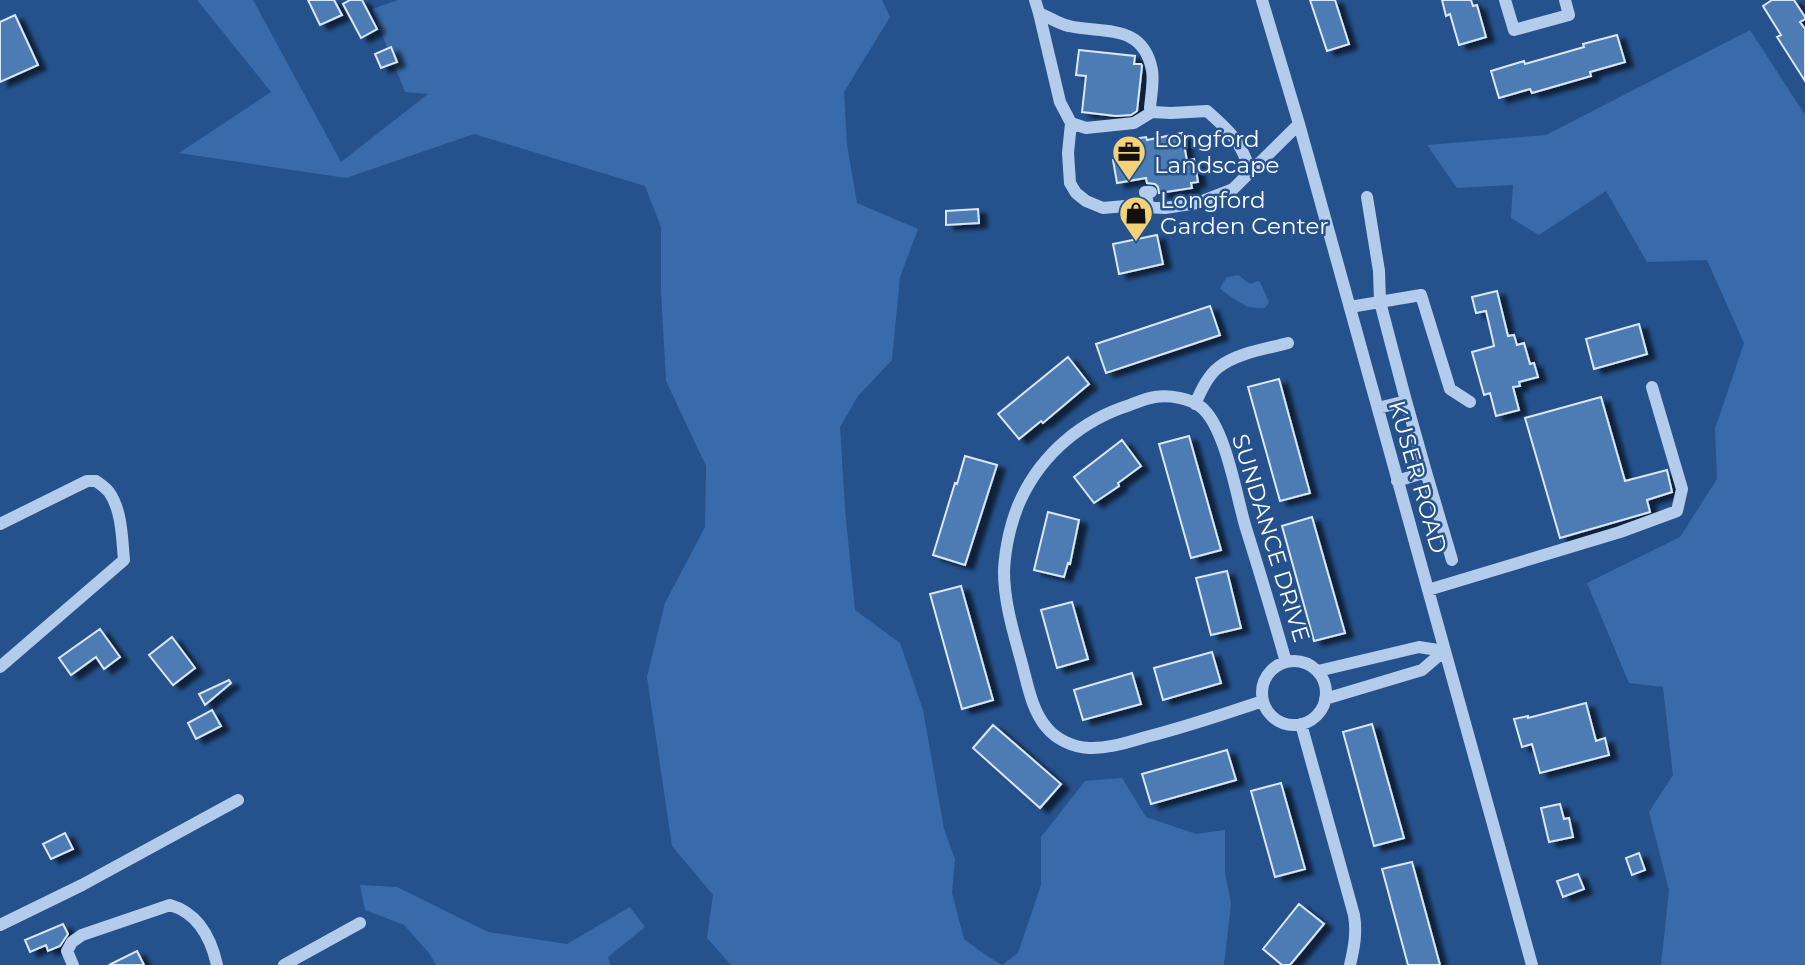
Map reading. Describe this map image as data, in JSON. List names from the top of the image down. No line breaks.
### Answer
{"streets":{"street":["KUSER ROAD","SUNDANCE DRIVE"]},"crossings":[["KUSER ROAD","SUNDANCE DRIVE"]],"places":{"office":["Longford Landscape"],"shop":["Longford Garden Center"]}}
